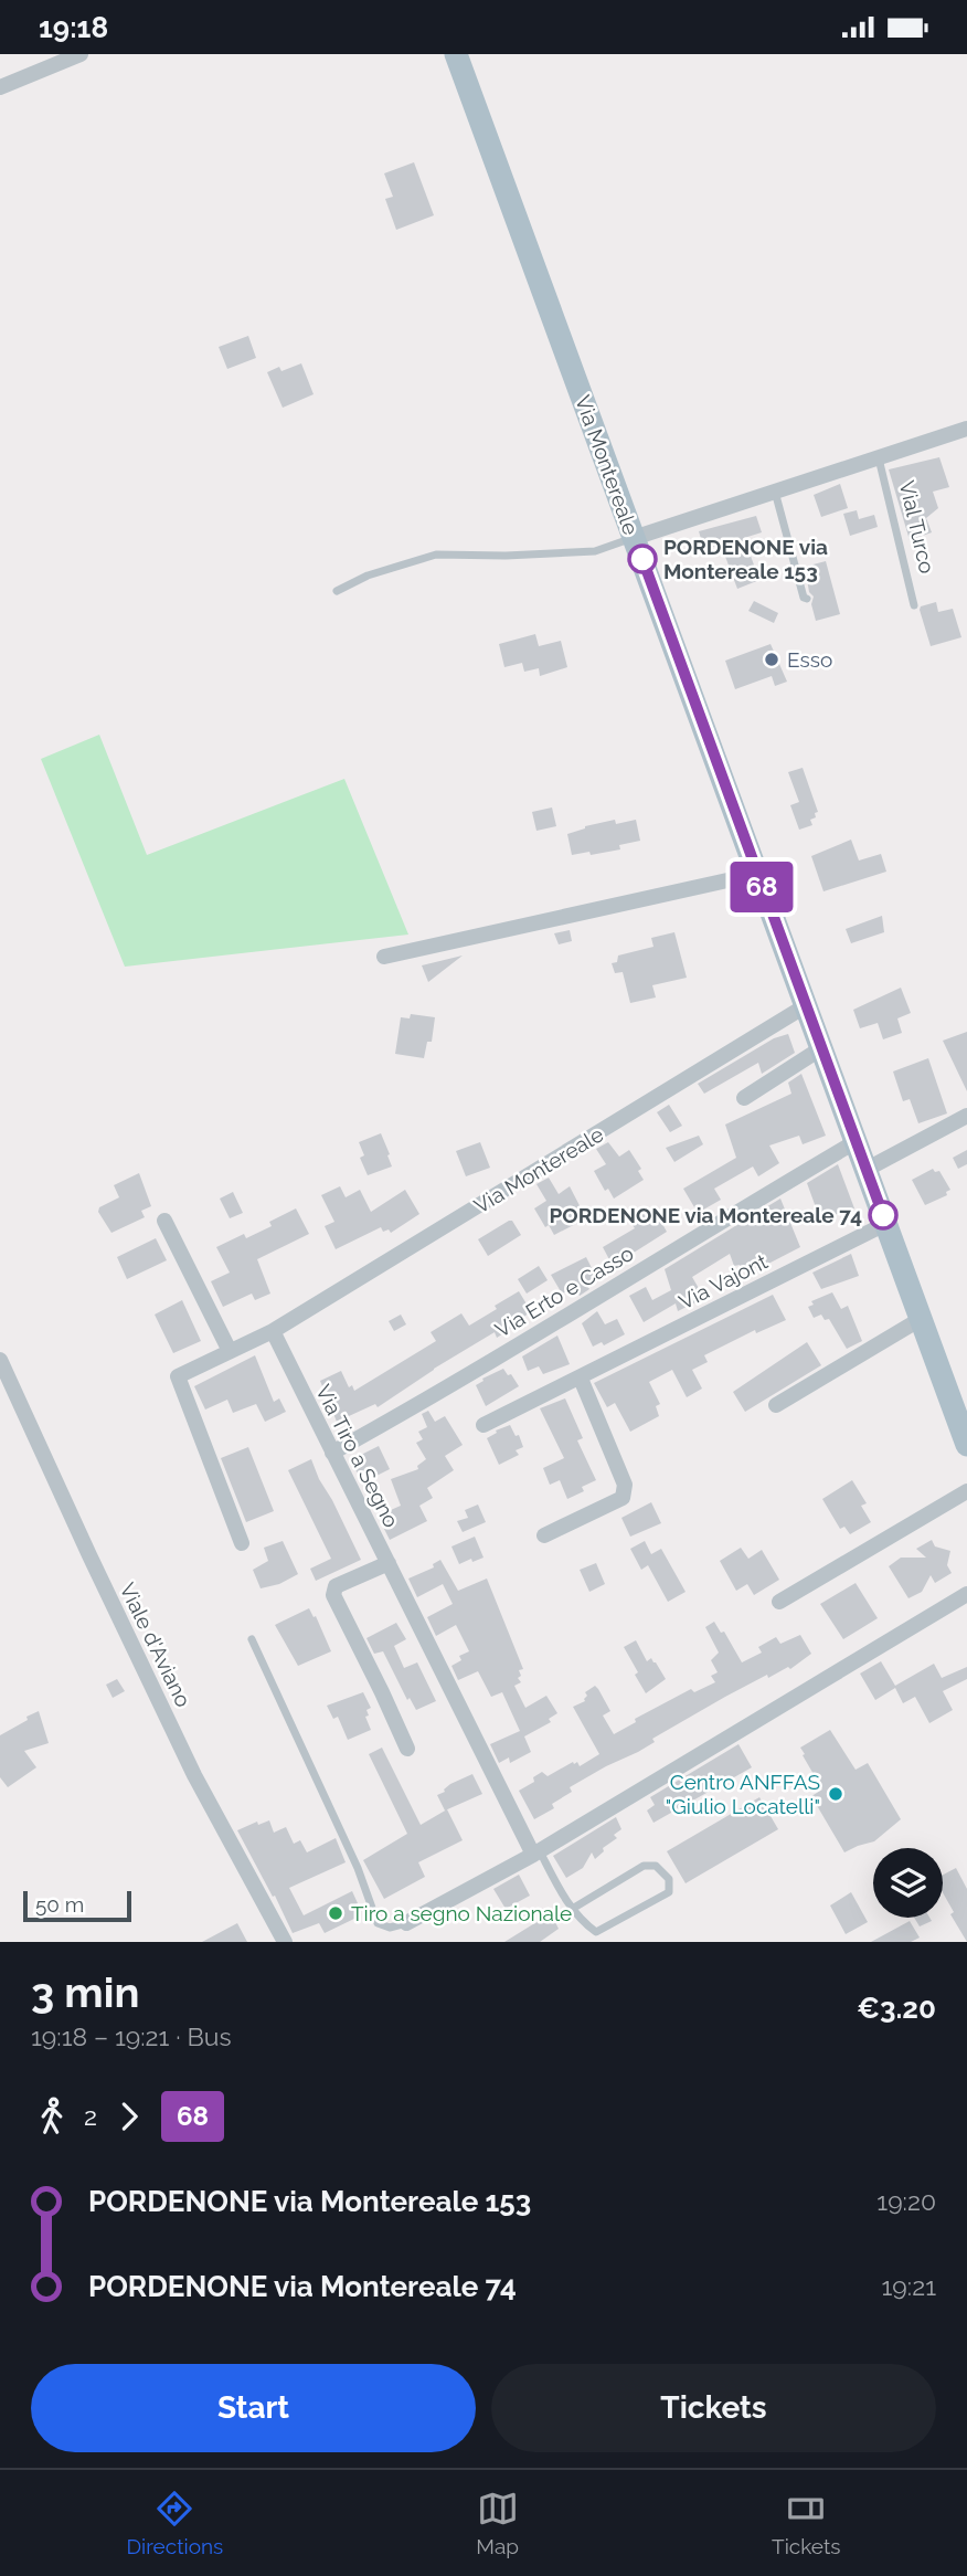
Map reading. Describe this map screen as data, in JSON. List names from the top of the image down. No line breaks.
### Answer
{"streets":{"main road":["Via Montereale"],"street":["Vial Turco","Via Vajont","Via Erto e Casso","Via Tiro a Segno","Viale d'Aviano"]},"crossings":[["Via Montereale","Vial Turco"],["Via Montereale","Via Vajont"],["Via Montereale","Via Erto e Casso"],["Via Montereale","Via Tiro a Segno"],["Via Erto e Casso","Via Tiro a Segno"]],"places":["PORDENONE via Montereale 153","Esso","PORDENONE via Montereale 74","Centro ANFFAS \"Giulio Locatelli\"","Tiro a segno Nazionale"],"lines":["bus line 68"],"scale_bar":"50 m","page":{"status":"19:18","on_map":"68","scale":"50 m","heading":["3 min","19:18 – 19:21 · Bus","€3.20"],"legs":["2","68"],"list":[{"name":"PORDENONE via Montereale 153","value":"19:20"},{"name":"PORDENONE via Montereale 74","value":"19:21"}],"buttons":["Start","Tickets"],"tabs":["Directions","Map","Tickets"]}}
